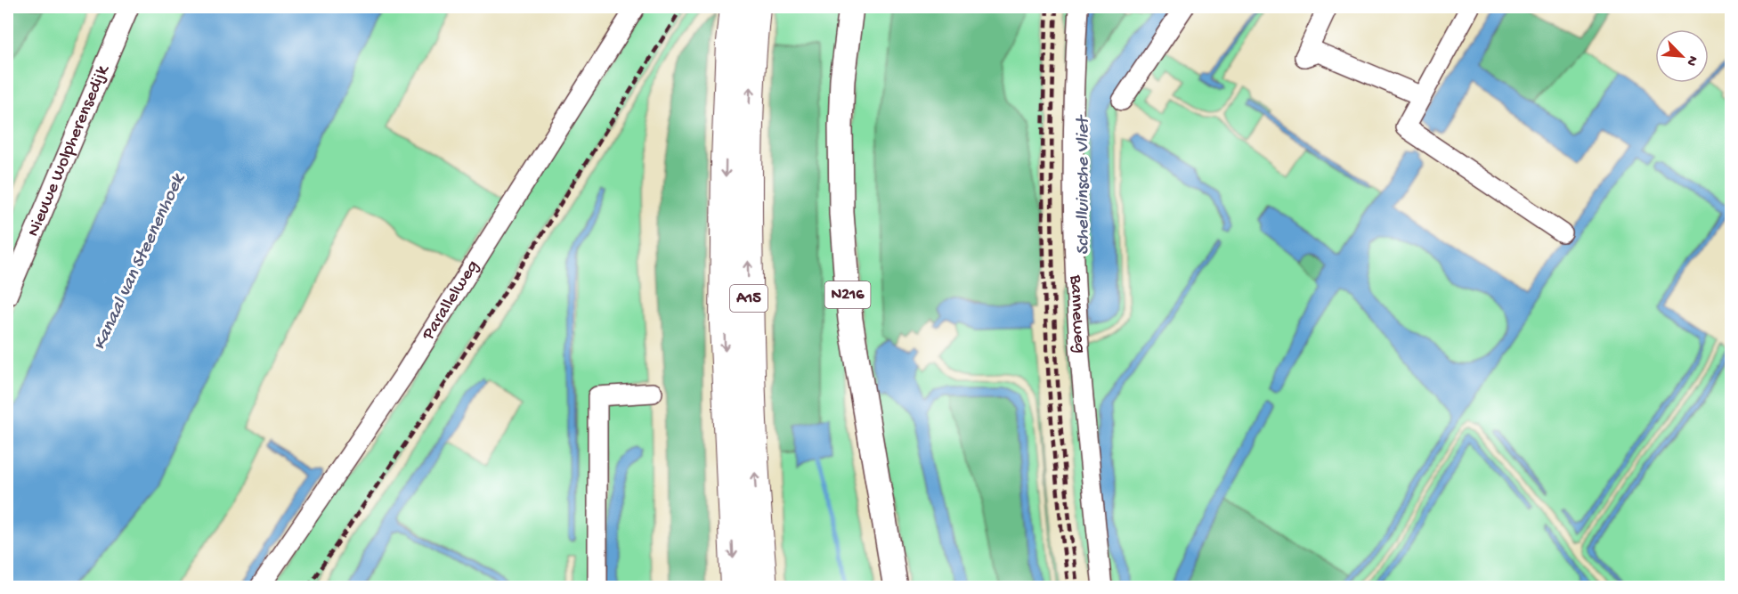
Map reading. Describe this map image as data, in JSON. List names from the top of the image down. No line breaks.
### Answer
{"streets":{"highway":["A15"],"main road":["N216"],"street":["Nieuwe Wolpherensedijk","Parallelweg","Banneweg"]},"water":["Schelluinsche Vliet","Kanaal van Steenenhoek"],"north":"bottom right"}
